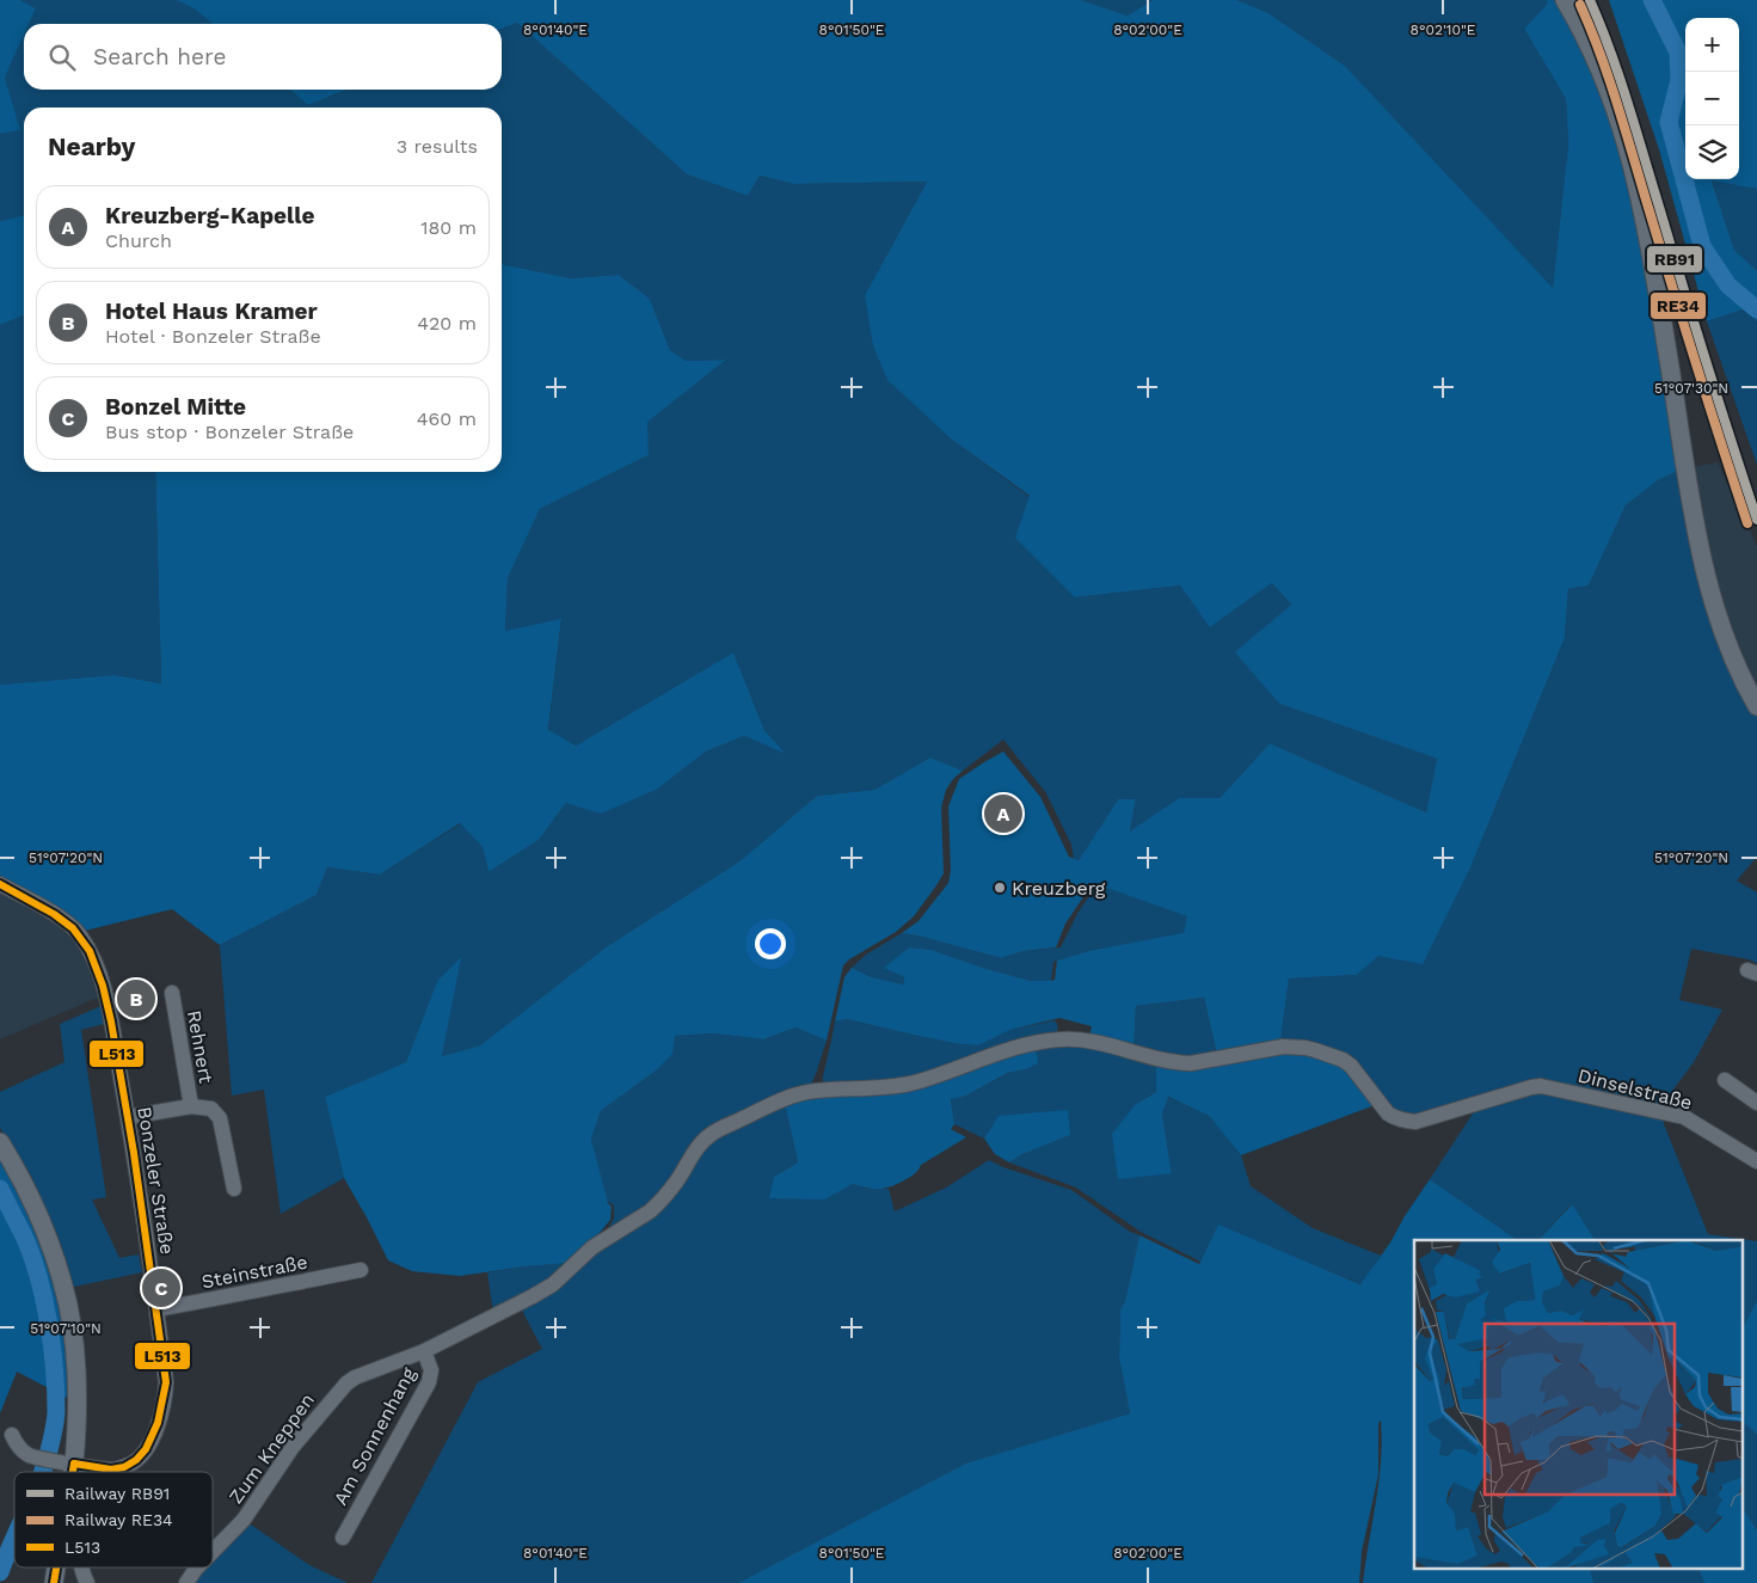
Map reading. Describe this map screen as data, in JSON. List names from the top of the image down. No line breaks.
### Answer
{"streets":{"street":["Rehnert","Dinselstraße","Bonzeler Straße","Steinstraße","Am Sonnenhang","Zum Kneppen"]},"crossings":[["Dinselstraße","Zum Kneppen"],["Bonzeler Straße","Steinstraße"],["Am Sonnenhang","Zum Kneppen"]],"places":["Kreuzberg"],"lines":["rail line RB91","rail line RE34","transit line L513"],"legend":["Railway RB91","Railway RE34","L513"],"page":{"map_buttons":["+","−"],"search":"Search here","heading":["Nearby","3 results"],"list":[{"mark":"A","name":"Kreuzberg-Kapelle","note":"Church","value":"180 m"},{"mark":"B","name":"Hotel Haus Kramer","note":"Hotel · Bonzeler Straße","value":"420 m"},{"mark":"C","name":"Bonzel Mitte","note":"Bus stop · Bonzeler Straße","value":"460 m"}],"pins":["A","B","C"]},"coordinates":["8°01'40\"E","8°01'50\"E","8°02'00\"E","8°02'10\"E","51°07'30\"N","51°07'20\"N","51°07'10\"N"]}
